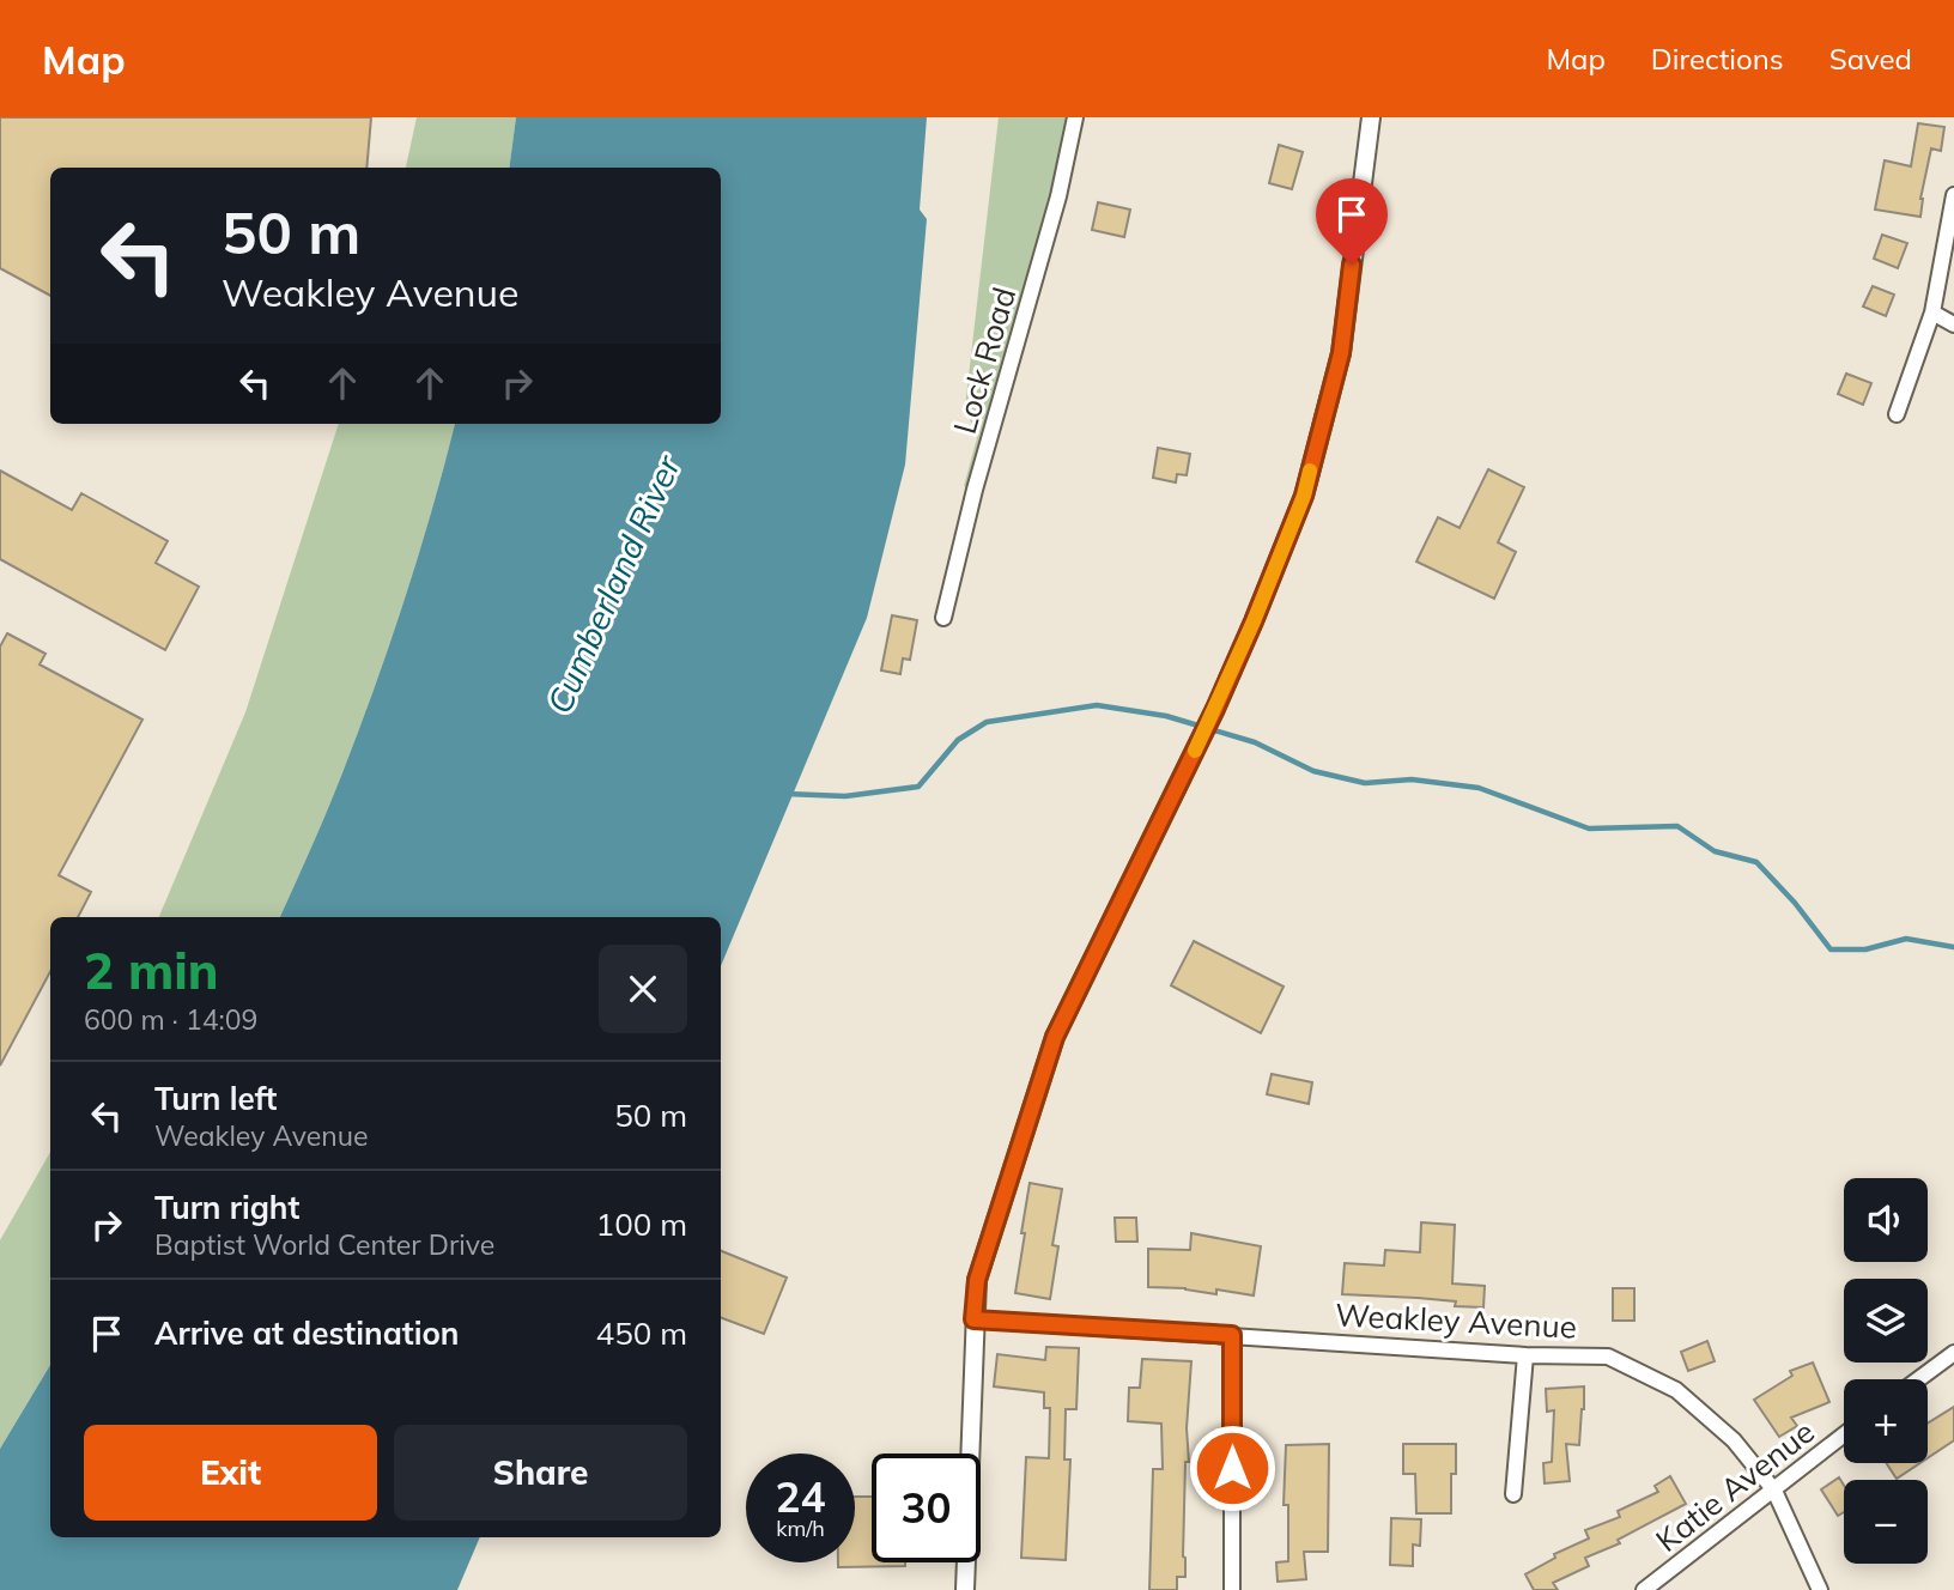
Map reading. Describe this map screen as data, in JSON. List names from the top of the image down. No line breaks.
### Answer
{"streets":{"street":["Lock Road","Weakley Avenue","Katie Avenue"]},"crossings":[["Weakley Avenue","Katie Avenue"]],"water":["Cumberland River"],"page":{"header":"Map","nav":["Map","Directions","Saved"],"turn":["50 m","Weakley Avenue"],"heading":["2 min","600 m · 14:09"],"list":[{"name":"Turn left","note":"Weakley Avenue","value":"50 m"},{"name":"Turn right","note":"Baptist World Center Drive","value":"100 m"},{"name":"Arrive at destination","value":"450 m"}],"map_buttons":["+","−"],"buttons":["Exit","Share"],"speed":"24 km/h","limit":"30"}}
